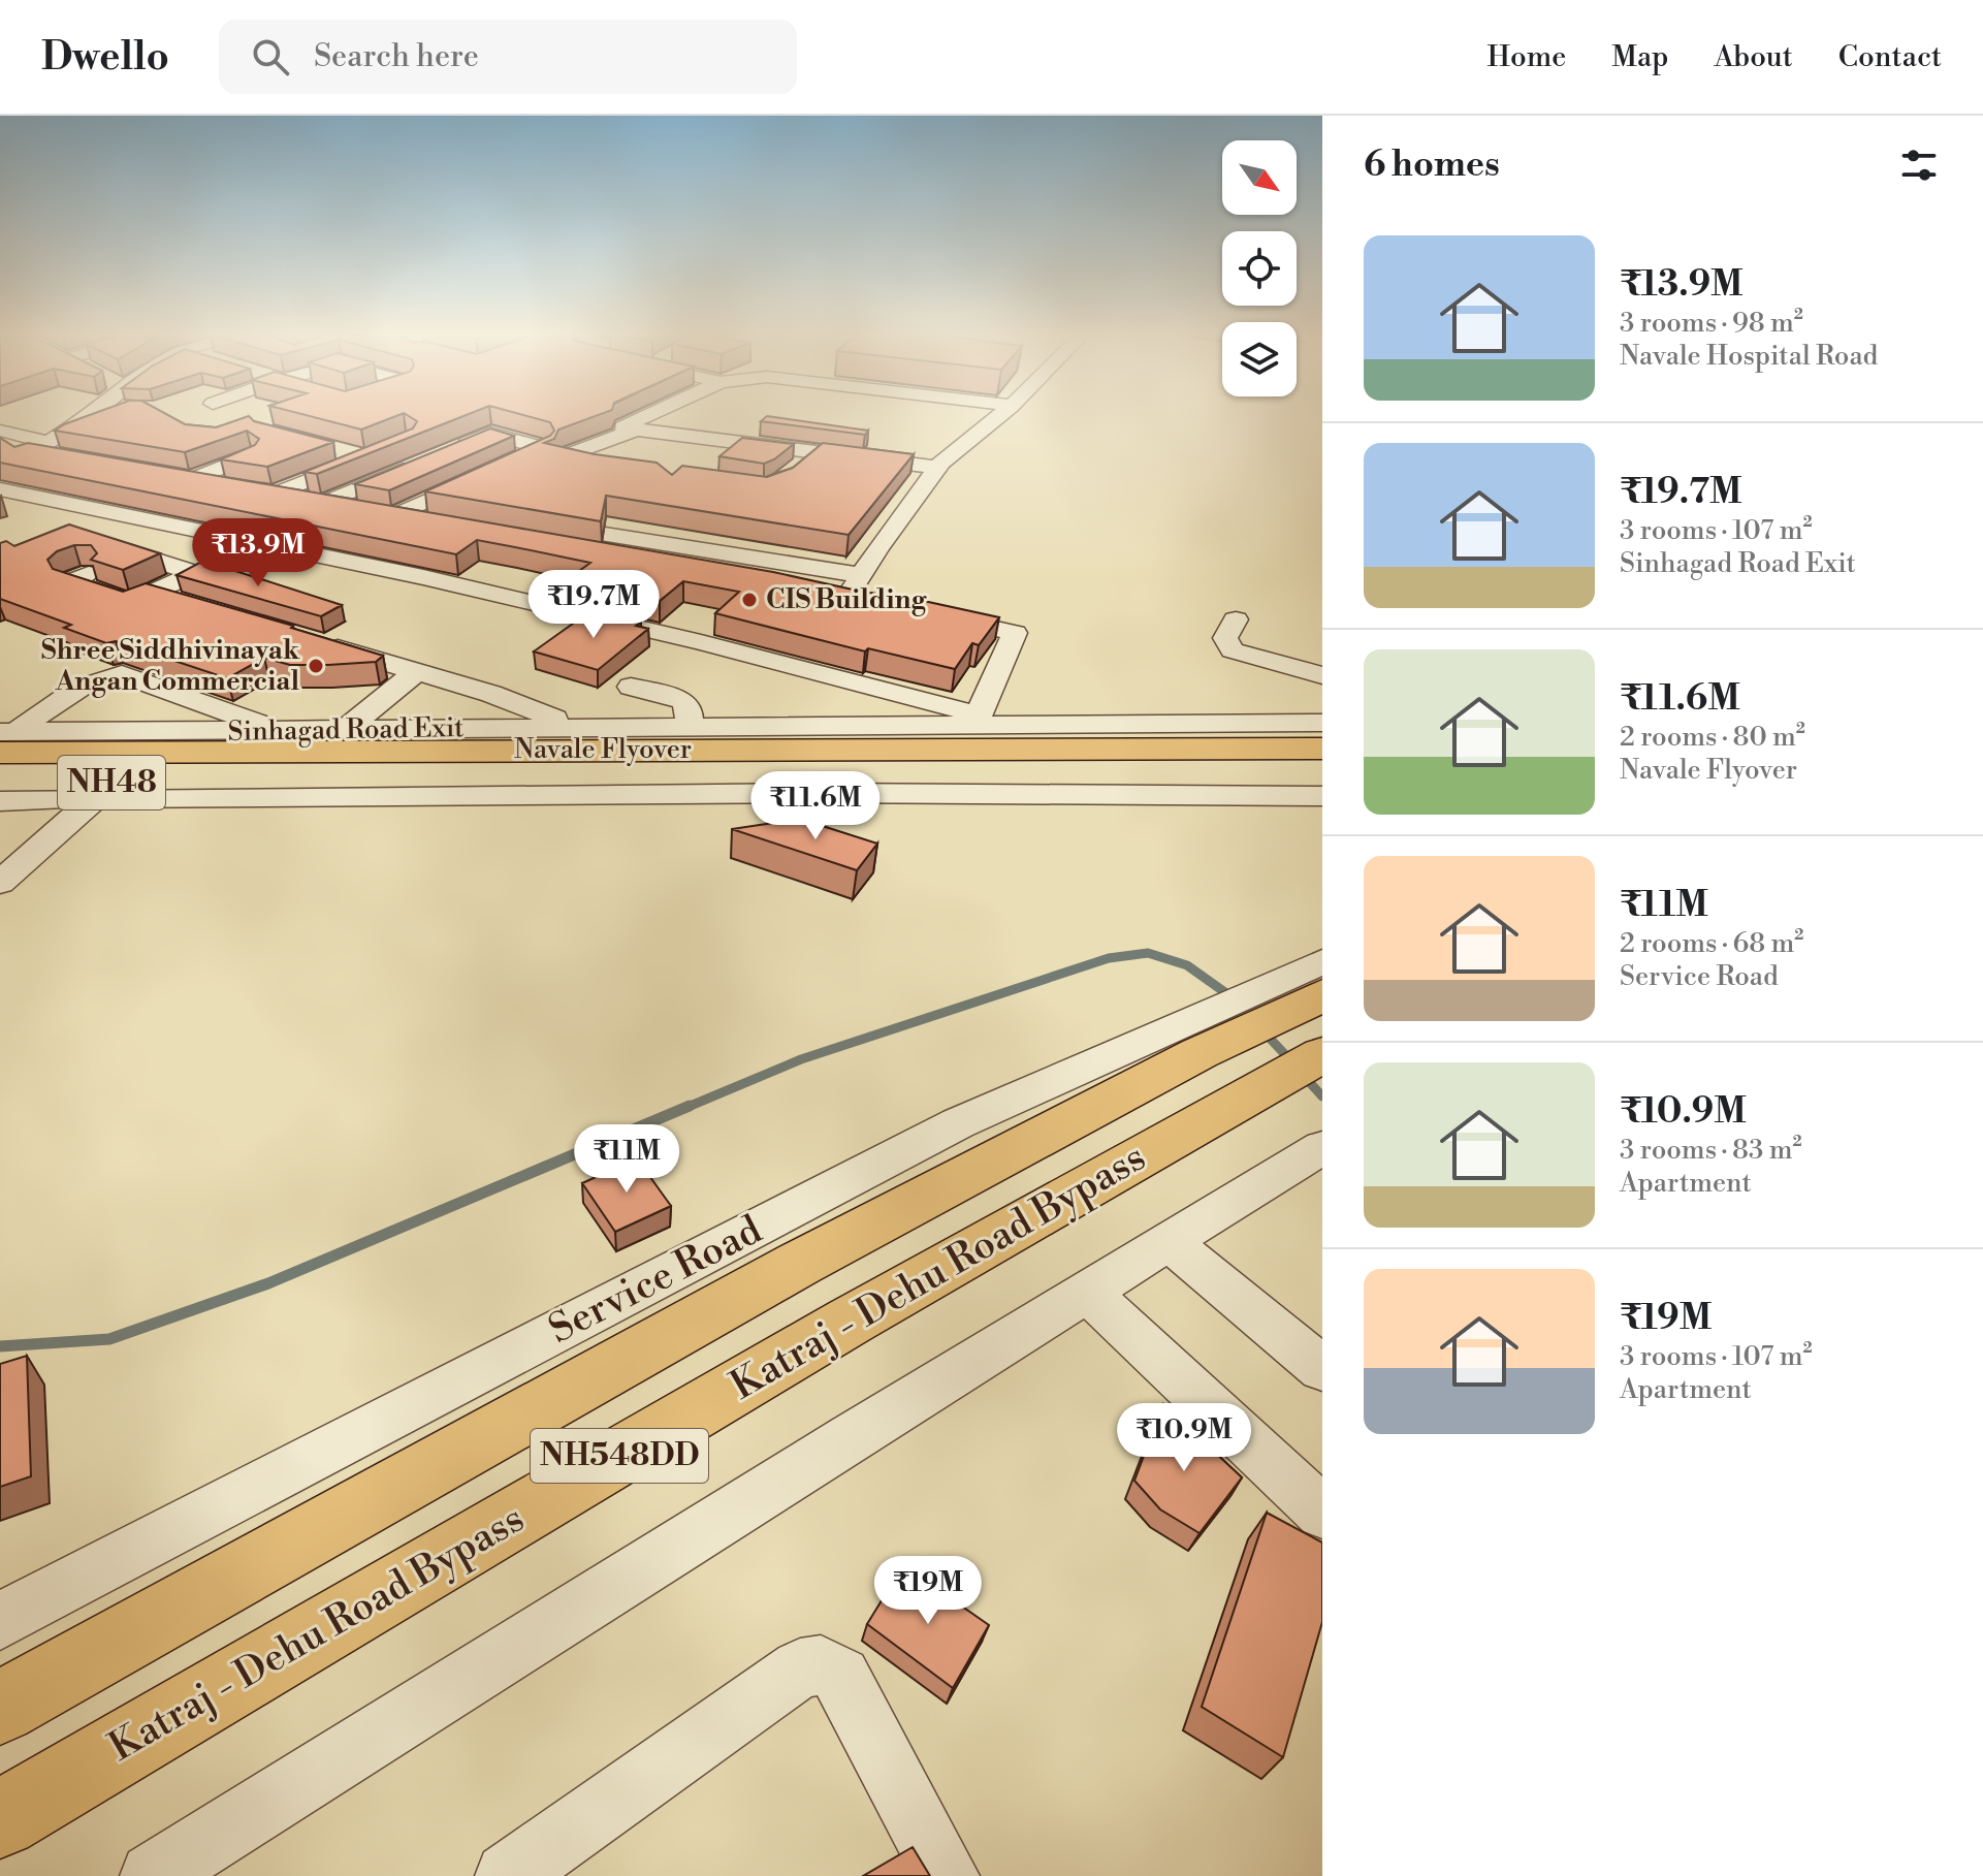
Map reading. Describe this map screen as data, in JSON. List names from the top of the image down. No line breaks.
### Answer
{"streets":{"highway":["Navale Flyover","NH48","Katraj - Dehu Road Bypass","NH548DD"],"street":["Sinhagad Road Exit","Service Road"]},"crossings":[["Katraj - Dehu Road Bypass","Service Road"]],"places":["CIS Building","Shree Siddhivinayak Angan Commercial"],"north":"bottom right","page":{"header":"Dwello","search":"Search here","nav":["Home","Map","About","Contact"],"heading":"6 homes","list":[{"name":"₹13.9M","note":"3 rooms · 98 m² · Navale Hospital Road"},{"name":"₹19.7M","note":"3 rooms · 107 m² · Sinhagad Road Exit"},{"name":"₹11.6M","note":"2 rooms · 80 m² · Navale Flyover"},{"name":"₹11M","note":"2 rooms · 68 m² · Service Road"},{"name":"₹10.9M","note":"3 rooms · 83 m² · Apartment"},{"name":"₹19M","note":"3 rooms · 107 m² · Apartment"}],"price":["₹13.9M","₹19.7M","₹11.6M","₹11M","₹10.9M","₹19M"]}}
